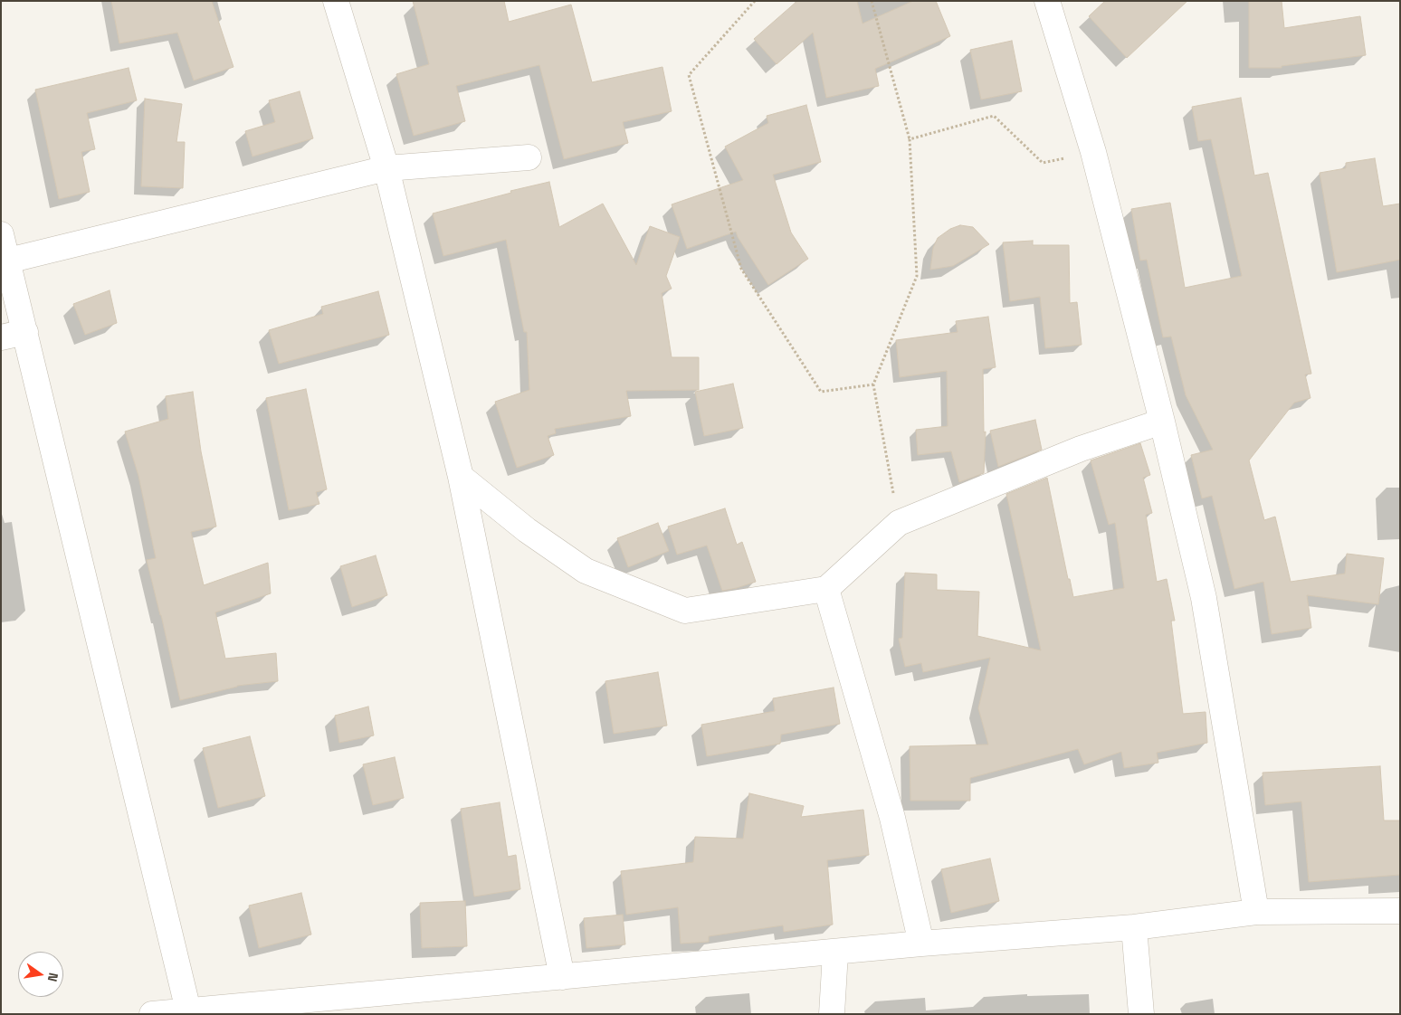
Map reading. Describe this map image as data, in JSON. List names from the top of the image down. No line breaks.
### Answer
{"north":"right"}
